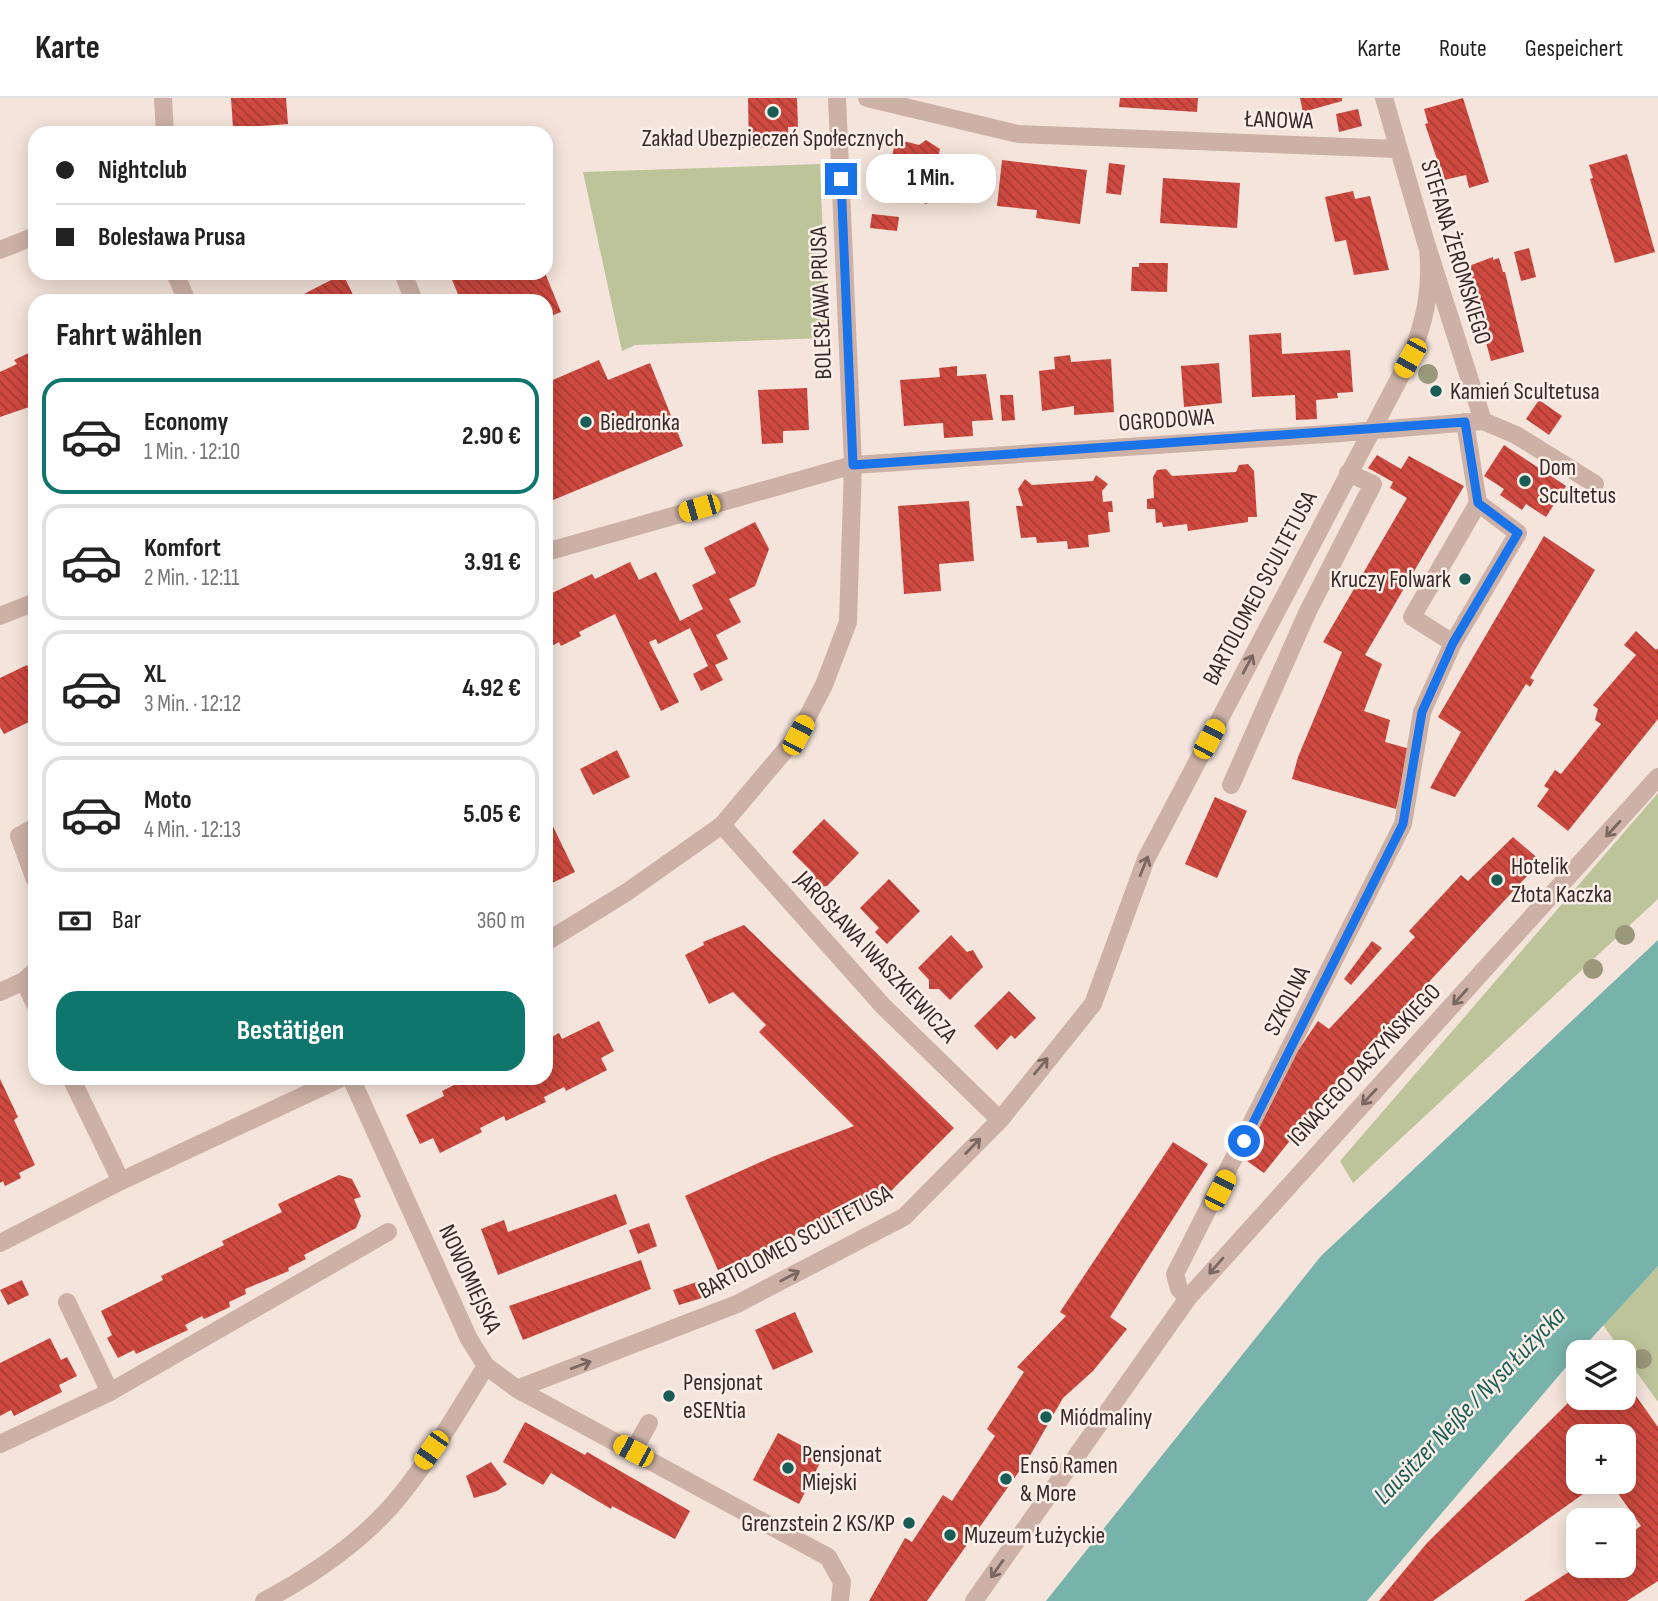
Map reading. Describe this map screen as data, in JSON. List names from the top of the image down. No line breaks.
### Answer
{"streets":{"street":["ŁANOWA","STEFANA ŻEROMSKIEGO","BOLESŁAWA PRUSA","OGRODOWA","BARTOLOMEO SCULTETUSA","JAROSŁAWA IWASZKIEWICZA","SZKOLNA","IGNACEGO DASZYŃSKIEGO","NOWOMIEJSKA"]},"crossings":[["ŁANOWA","STEFANA ŻEROMSKIEGO"],["STEFANA ŻEROMSKIEGO","OGRODOWA"],["STEFANA ŻEROMSKIEGO","BARTOLOMEO SCULTETUSA"],["BOLESŁAWA PRUSA","OGRODOWA"],["OGRODOWA","BARTOLOMEO SCULTETUSA"],["BARTOLOMEO SCULTETUSA","JAROSŁAWA IWASZKIEWICZA"],["BARTOLOMEO SCULTETUSA","NOWOMIEJSKA"],["SZKOLNA","IGNACEGO DASZYŃSKIEGO"]],"one_way":["BARTOLOMEO SCULTETUSA","IGNACEGO DASZYŃSKIEGO"],"water":["Lausitzer Neiße / Nysa Łużycka"],"places":["Zakład Ubezpieczeń Społecznych","Kamień Scultetusa","Biedronka","Dom Scultetus","Kruczy Folwark","Hotelik Złota Kaczka","Pensjonat eSENtia","Miódmaliny","Pensjonat Miejski","Ensō Ramen & More","Grenzstein 2 KS/KP","Muzeum Łużyckie"],"page":{"header":"Karte","nav":["Karte","Route","Gespeichert"],"banner":["Nightclub","Bolesława Prusa"],"bubble":"1 Min.","heading":"Fahrt wählen","list":[{"name":"Economy","note":"1 Min. · 12:10","value":"2.90 €"},{"name":"Komfort","note":"2 Min. · 12:11","value":"3.91 €"},{"name":"XL","note":"3 Min. · 12:12","value":"4.92 €"},{"name":"Moto","note":"4 Min. · 12:13","value":"5.05 €"}],"pay":["Bar","360 m"],"buttons":"Bestätigen","map_buttons":["+","−"]}}
